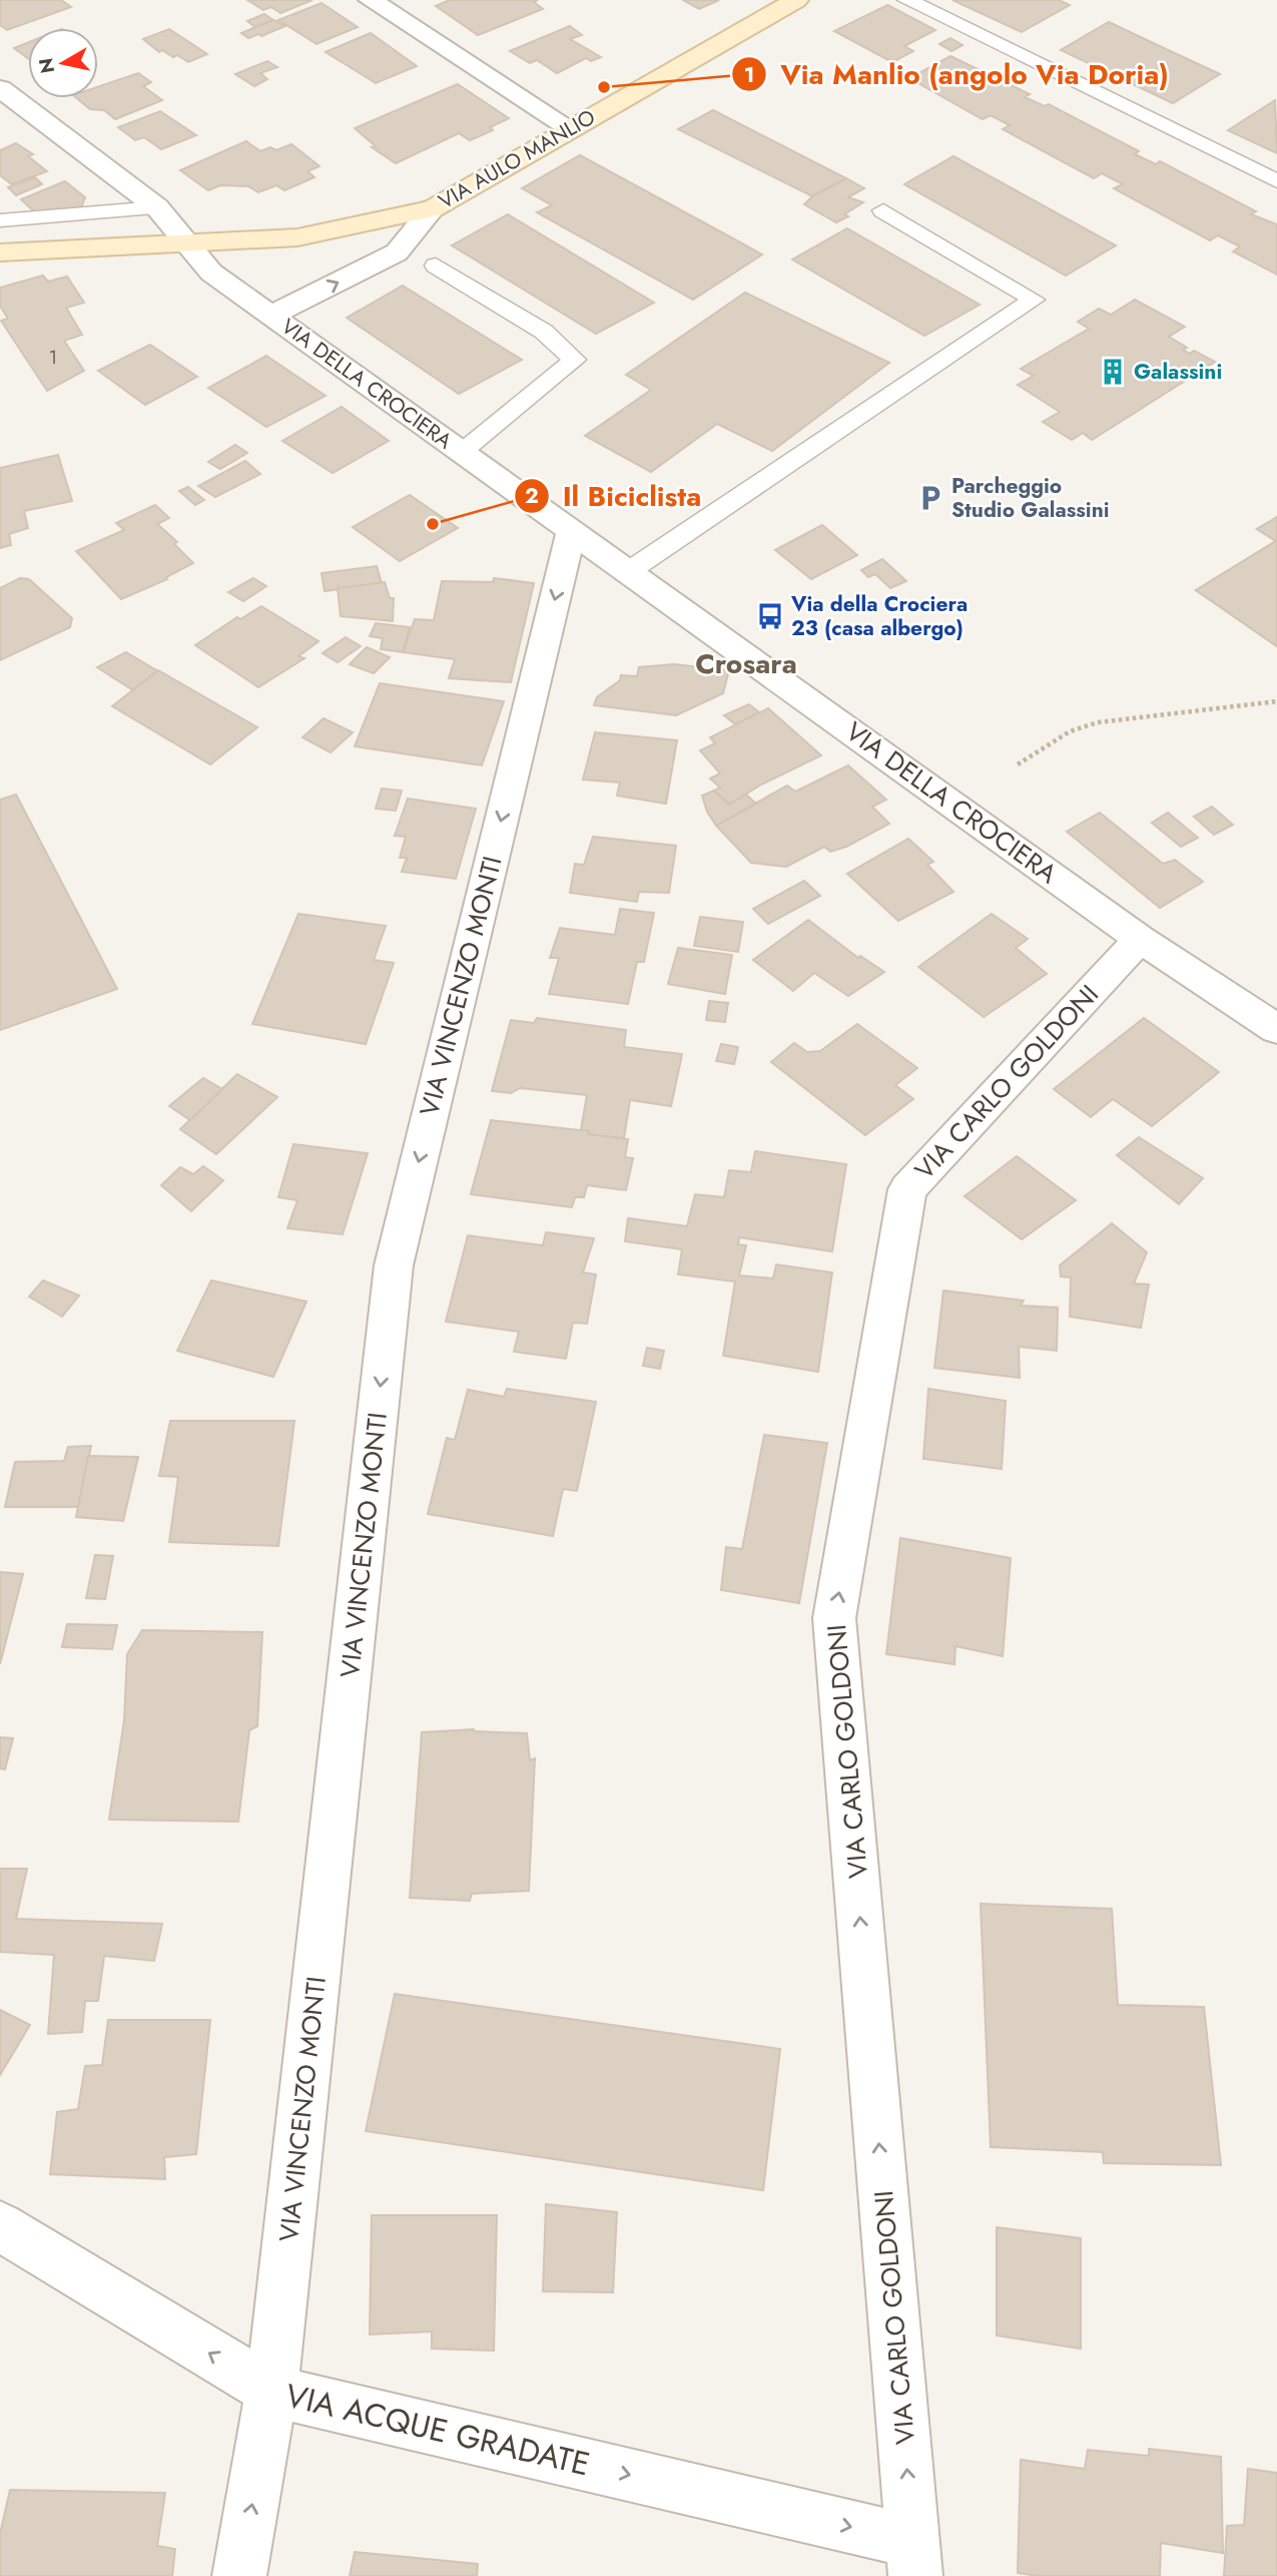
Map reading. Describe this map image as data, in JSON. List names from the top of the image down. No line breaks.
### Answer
{"streets":{"street":["VIA AULO MANLIO","VIA DELLA CROCIERA","VIA VINCENZO MONTI","VIA CARLO GOLDONI","VIA ACQUE GRADATE"]},"crossings":[["VIA AULO MANLIO","VIA DELLA CROCIERA"],["VIA DELLA CROCIERA","VIA VINCENZO MONTI"],["VIA DELLA CROCIERA","VIA CARLO GOLDONI"],["VIA VINCENZO MONTI","VIA ACQUE GRADATE"],["VIA CARLO GOLDONI","VIA ACQUE GRADATE"]],"one_way":["VIA VINCENZO MONTI","VIA CARLO GOLDONI"],"districts":["Crosara"],"places":{"other":["Via Manlio (angolo Via Doria)","Il Biciclista"],"building":["Galassini"],"parking":["Parcheggio Studio Galassini"],"bus stop":["Via della Crociera 23 (casa albergo)"]},"house_numbers":["1"],"north":"left"}
